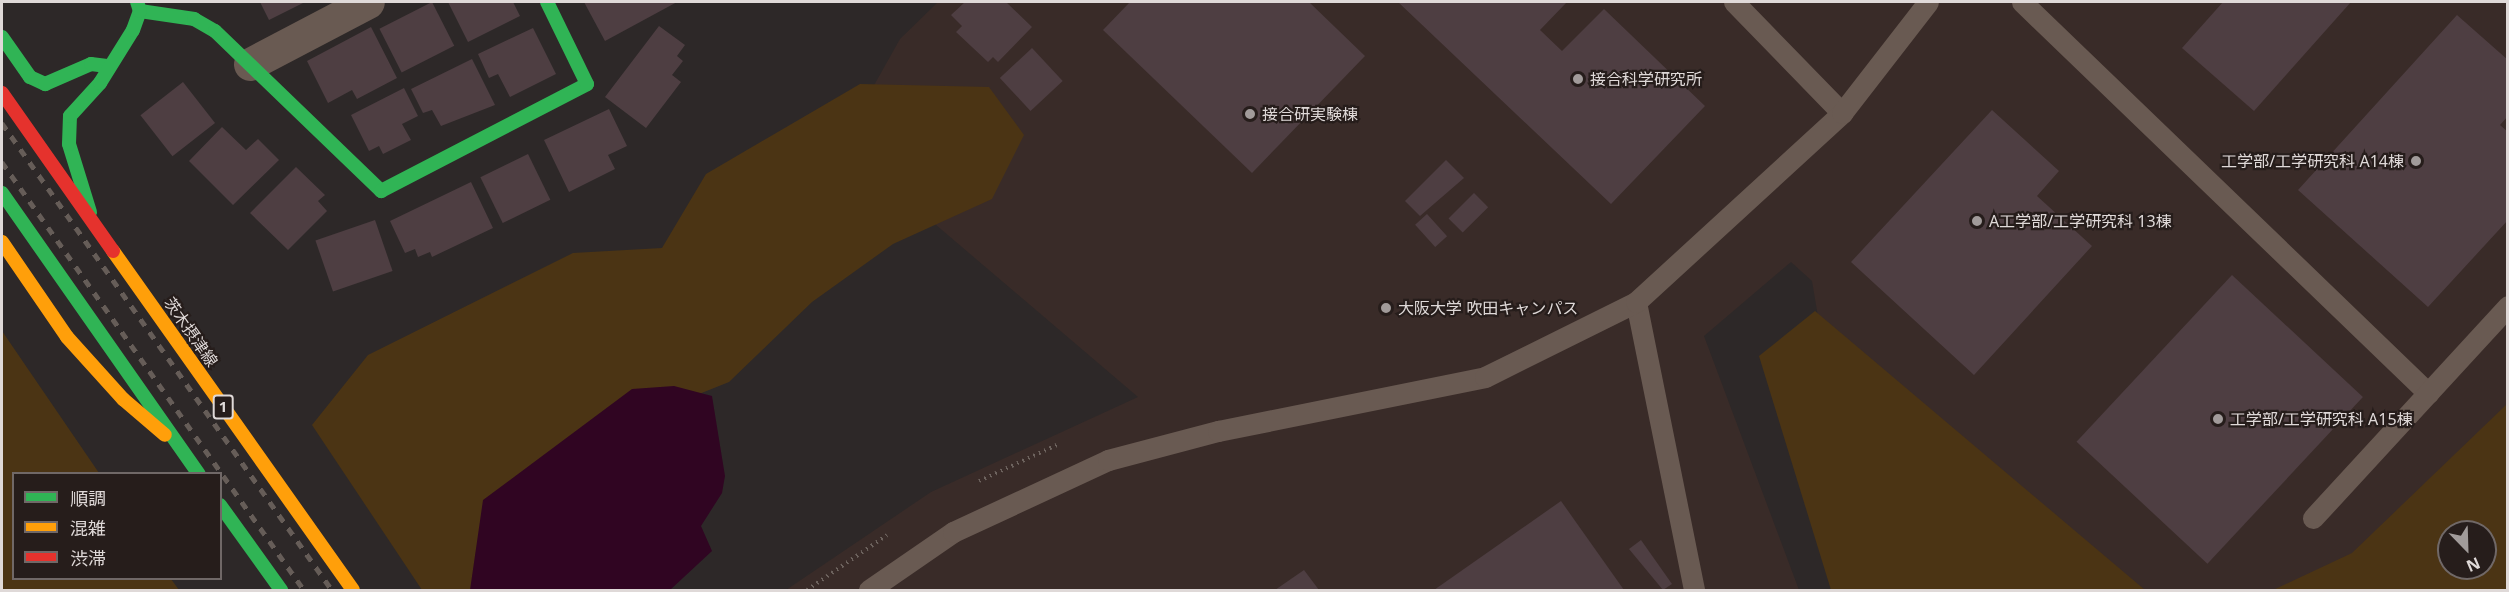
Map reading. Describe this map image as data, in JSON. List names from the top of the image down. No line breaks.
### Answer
{"streets":{"street":["茨木摂津線","1"]},"places":["接合科学研究所","接合研実験棟","工学部/工学研究科 A14棟","A工学部/工学研究科 13棟","大阪大学 吹田キャンパス","工学部/工学研究科 A15棟"],"legend":["順調","混雑","渋滞"],"north":"bottom right"}
